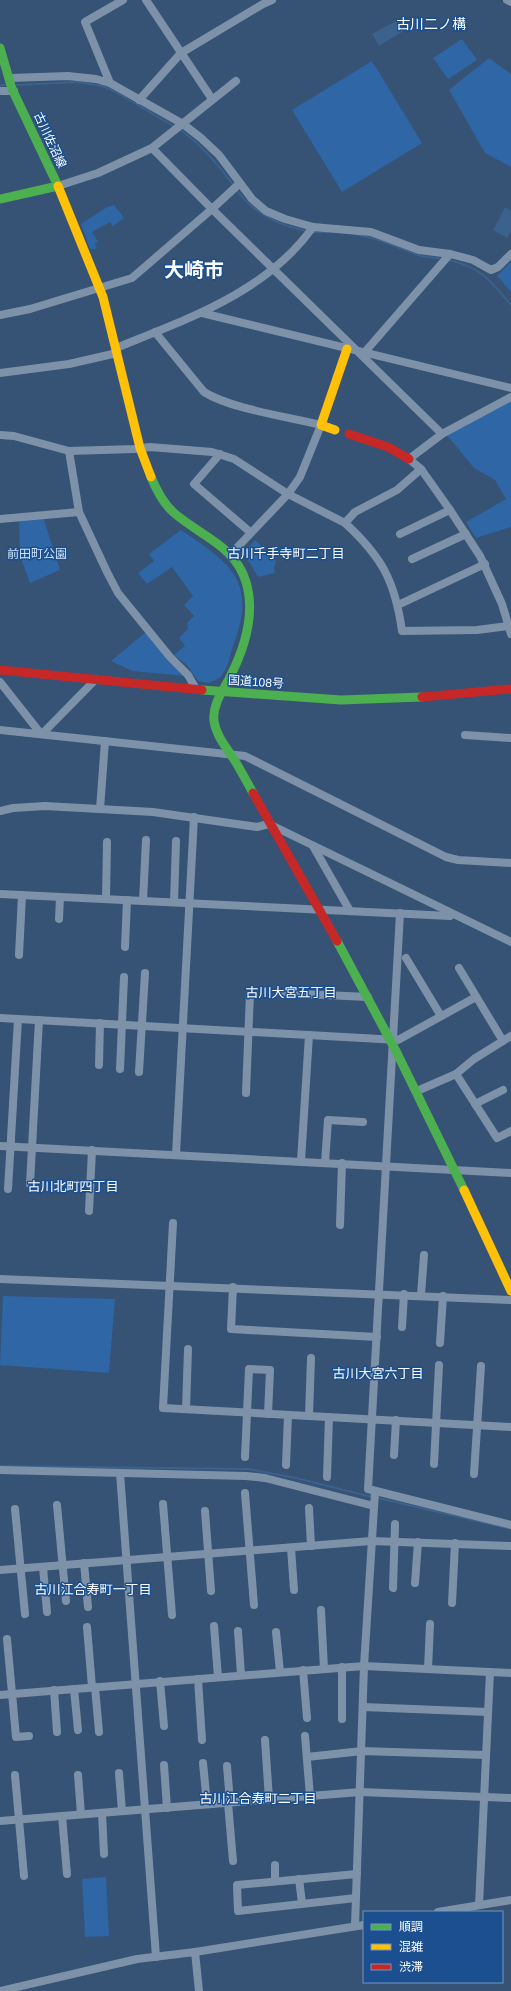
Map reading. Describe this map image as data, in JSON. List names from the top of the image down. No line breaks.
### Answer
{"streets":{"main road":["古川佐沼線","国道108号"]},"districts":["古川二ノ構","大崎市","古川千手寺町二丁目","古川大宮五丁目","古川北町四丁目","古川大宮六丁目","古川江合寿町一丁目","古川江合寿町二丁目"],"parks":["前田町公園"],"legend":["順調","混雑","渋滞"]}
